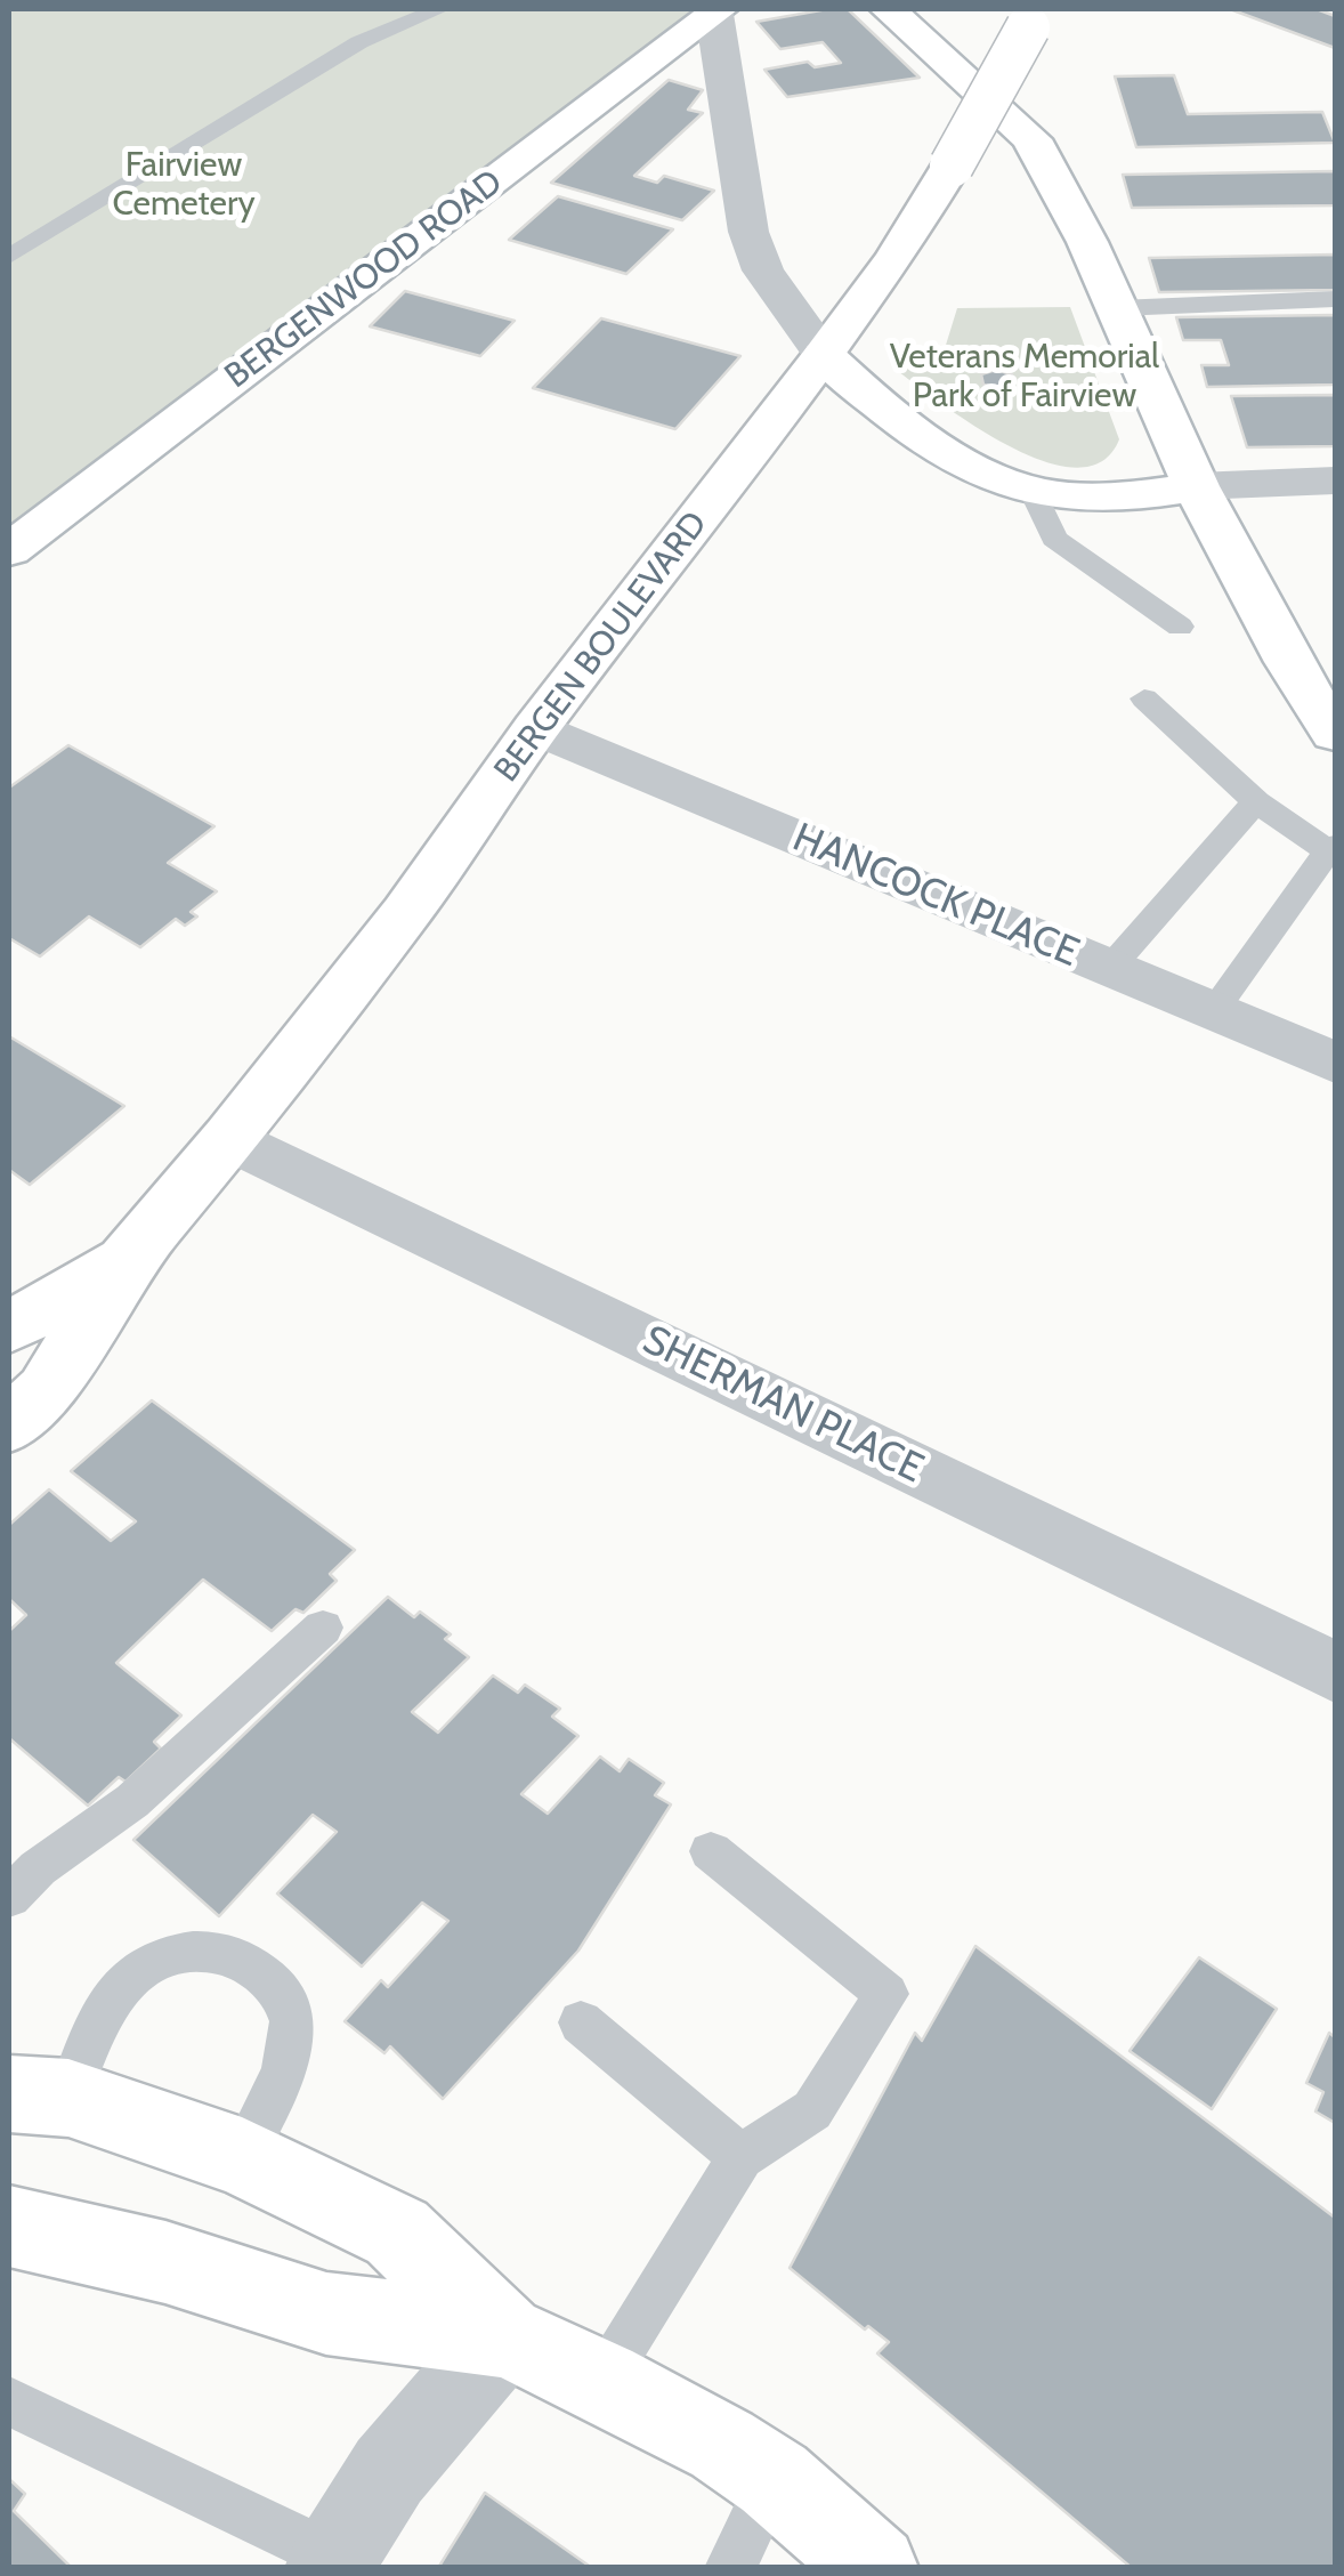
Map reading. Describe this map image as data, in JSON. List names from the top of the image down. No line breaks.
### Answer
{"streets":{"main road":["BERGENWOOD ROAD","BERGEN BOULEVARD"],"street":["HANCOCK PLACE","SHERMAN PLACE"]},"crossings":[["BERGEN BOULEVARD","HANCOCK PLACE"],["BERGEN BOULEVARD","SHERMAN PLACE"]],"parks":["Fairview Cemetery","Veterans Memorial Park of Fairview"]}
